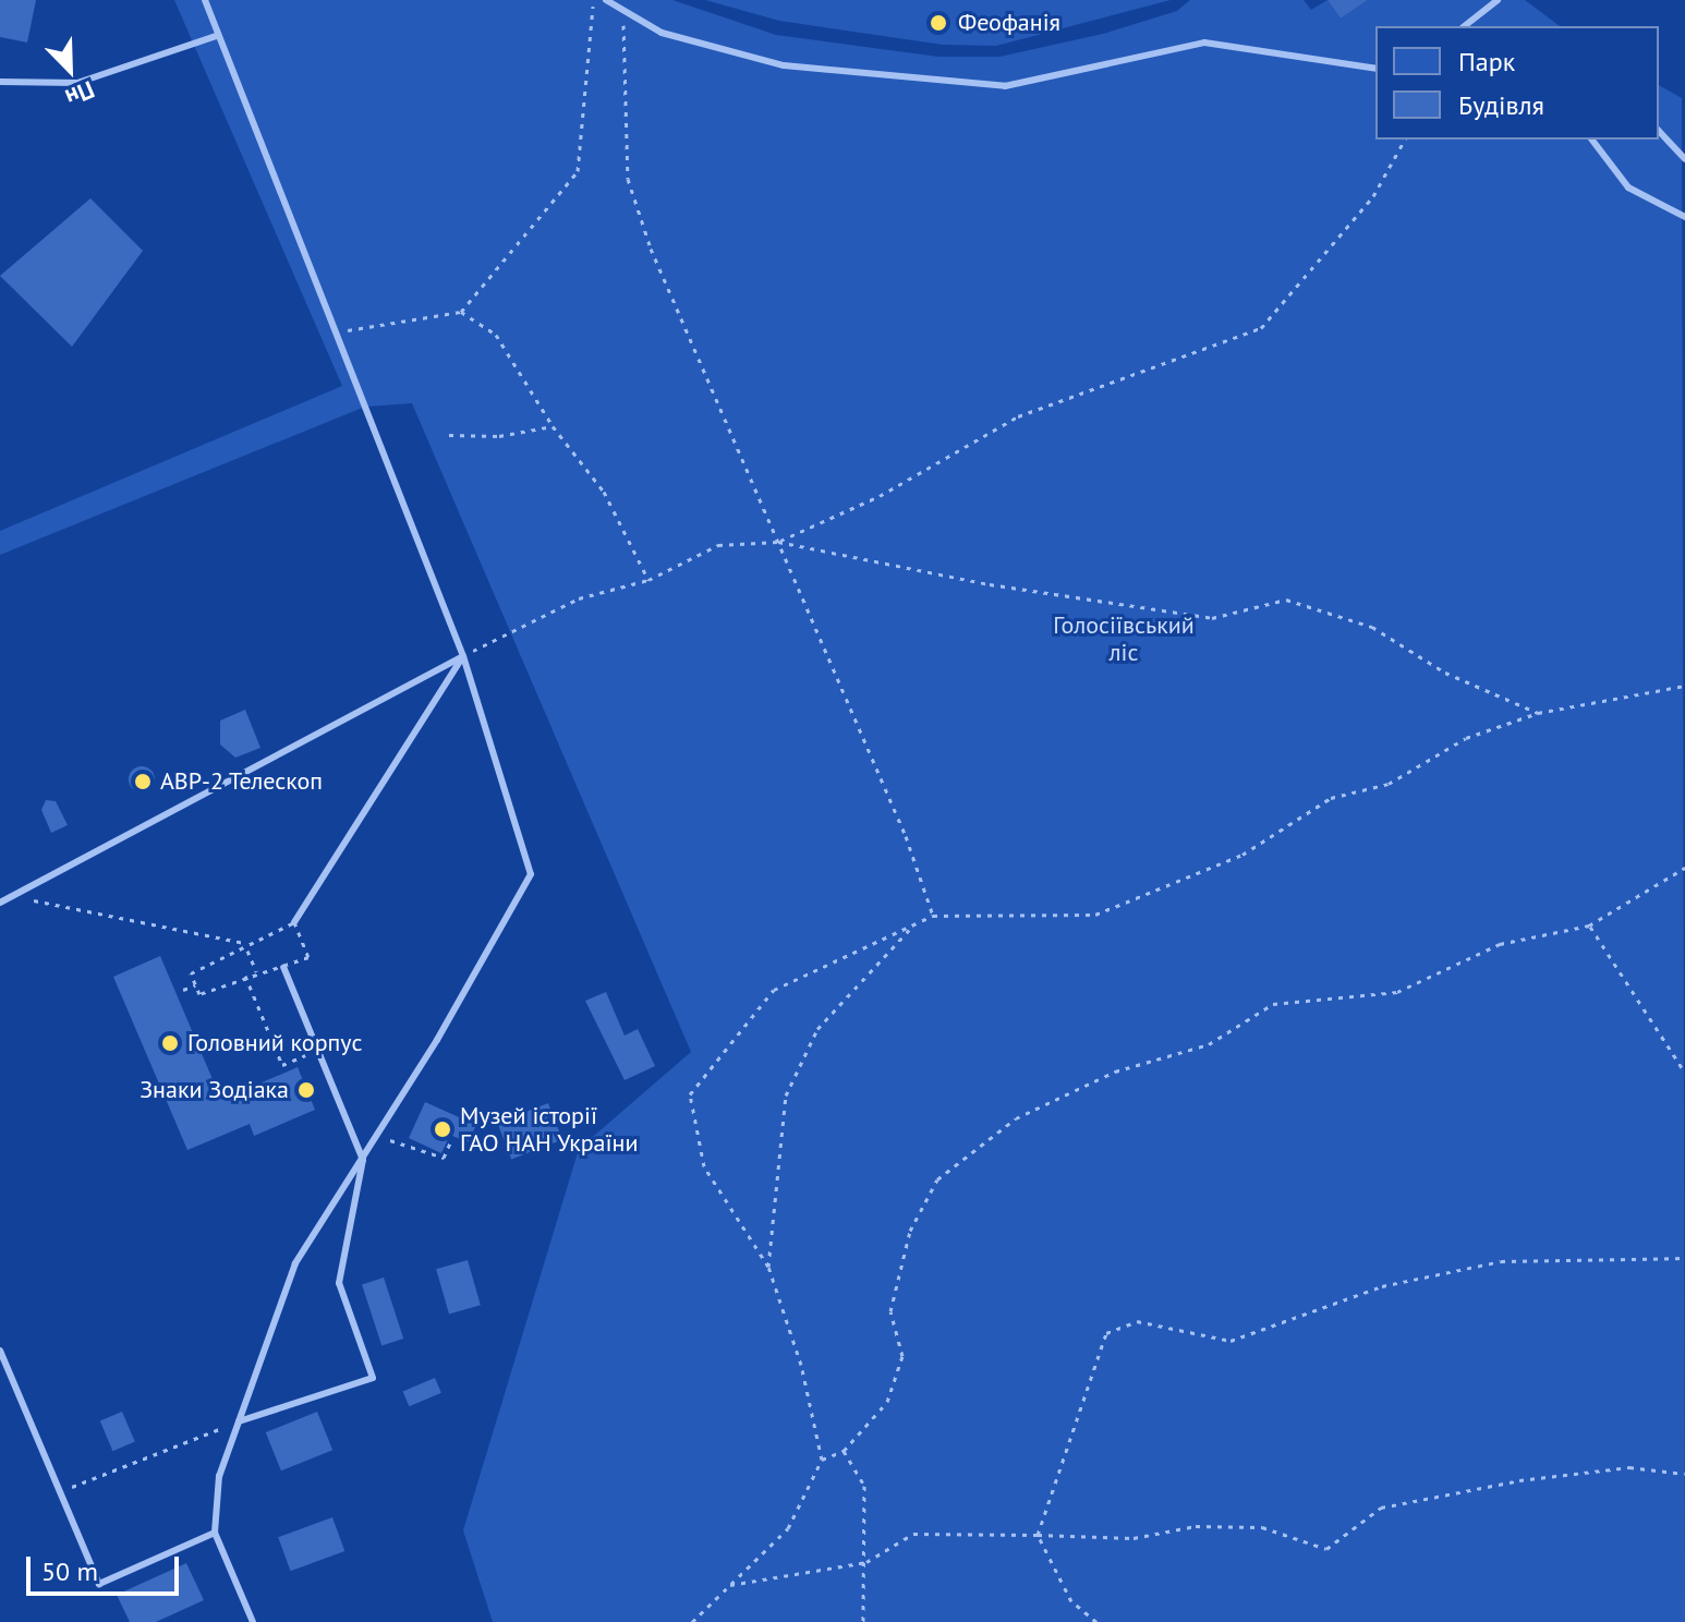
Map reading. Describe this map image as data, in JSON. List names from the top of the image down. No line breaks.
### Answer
{"parks":["Голосіївський ліс"],"places":["Феофанія","АВР-2 Телескоп","Головний корпус","Знаки Зодіака","Музей історії ГАО НАН України"],"legend":["Парк","Будівля"],"scale_bar":"50 m","north":"bottom right"}
